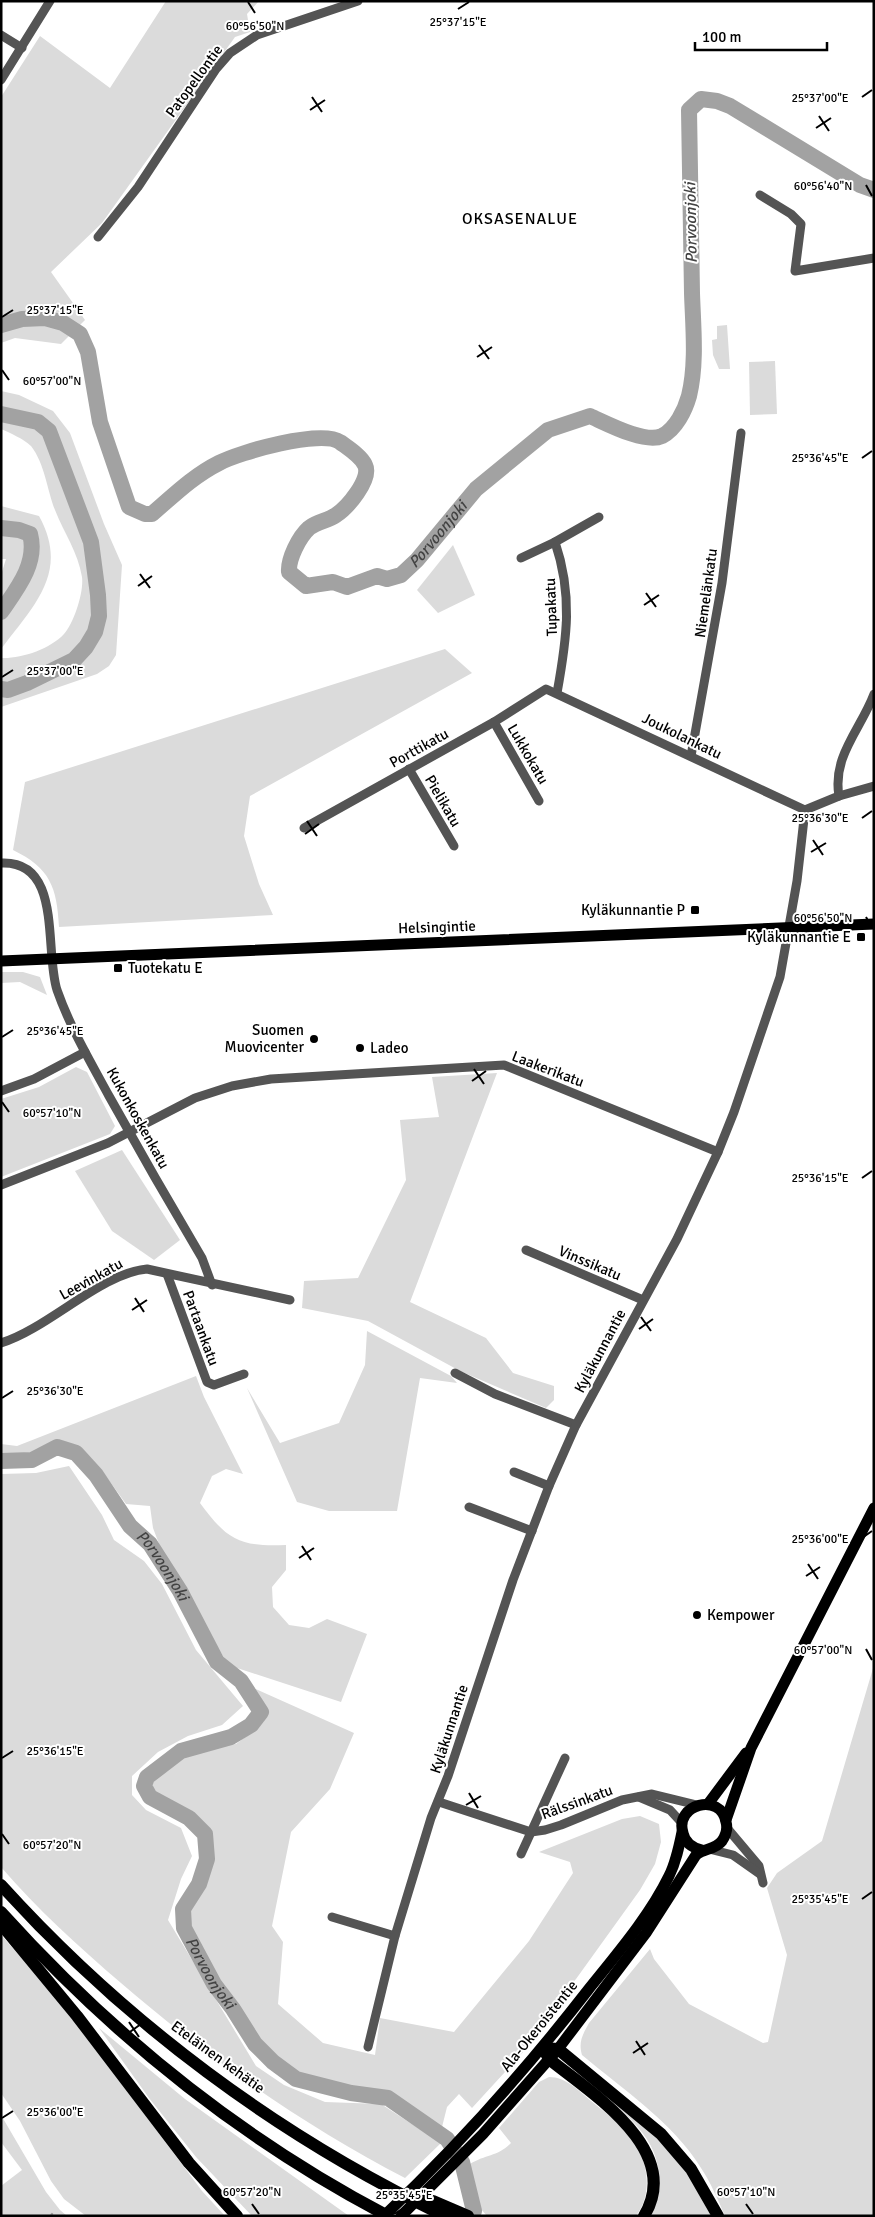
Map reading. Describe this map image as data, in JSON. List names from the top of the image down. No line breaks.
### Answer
{"streets":{"highway":["Eteläinen kehätie"],"main road":["Helsingintie","Ala-Okeroistentie"],"street":["Patopellontie","Niemelänkatu","Tupakatu","Joukolankatu","Porttikatu","Lukkokatu","Pielikatu","Laakerikatu","Kukonkoskenkatu","Vinssikatu","Leevinkatu","Partaankatu","Kyläkunnantie","Rälssinkatu"]},"crossings":[["Niemelänkatu","Joukolankatu"],["Tupakatu","Joukolankatu"],["Joukolankatu","Porttikatu"],["Joukolankatu","Kyläkunnantie"],["Porttikatu","Lukkokatu"],["Porttikatu","Pielikatu"],["Helsingintie","Kukonkoskenkatu"],["Helsingintie","Kyläkunnantie"],["Laakerikatu","Kukonkoskenkatu"],["Laakerikatu","Kyläkunnantie"],["Kukonkoskenkatu","Leevinkatu"],["Vinssikatu","Kyläkunnantie"],["Leevinkatu","Partaankatu"],["Kyläkunnantie","Rälssinkatu"],["Rälssinkatu","Ala-Okeroistentie"]],"districts":["OKSASENALUE"],"water":["Porvoonjoki"],"places":{"transit":["Kyläkunnantie P","Kyläkunnantie E","Tuotekatu E"],"other":["Suomen Muovicenter","Ladeo","Kempower"]},"scale_bar":"100 m","coordinates":["25°37'15\"E","60°56'50\"N","25°37'00\"E","60°56'40\"N","60°57'00\"N","25°36'45\"E","25°36'30\"E","60°57'10\"N","25°36'15\"E","25°36'00\"E","60°57'20\"N","25°35'45\"E"]}
